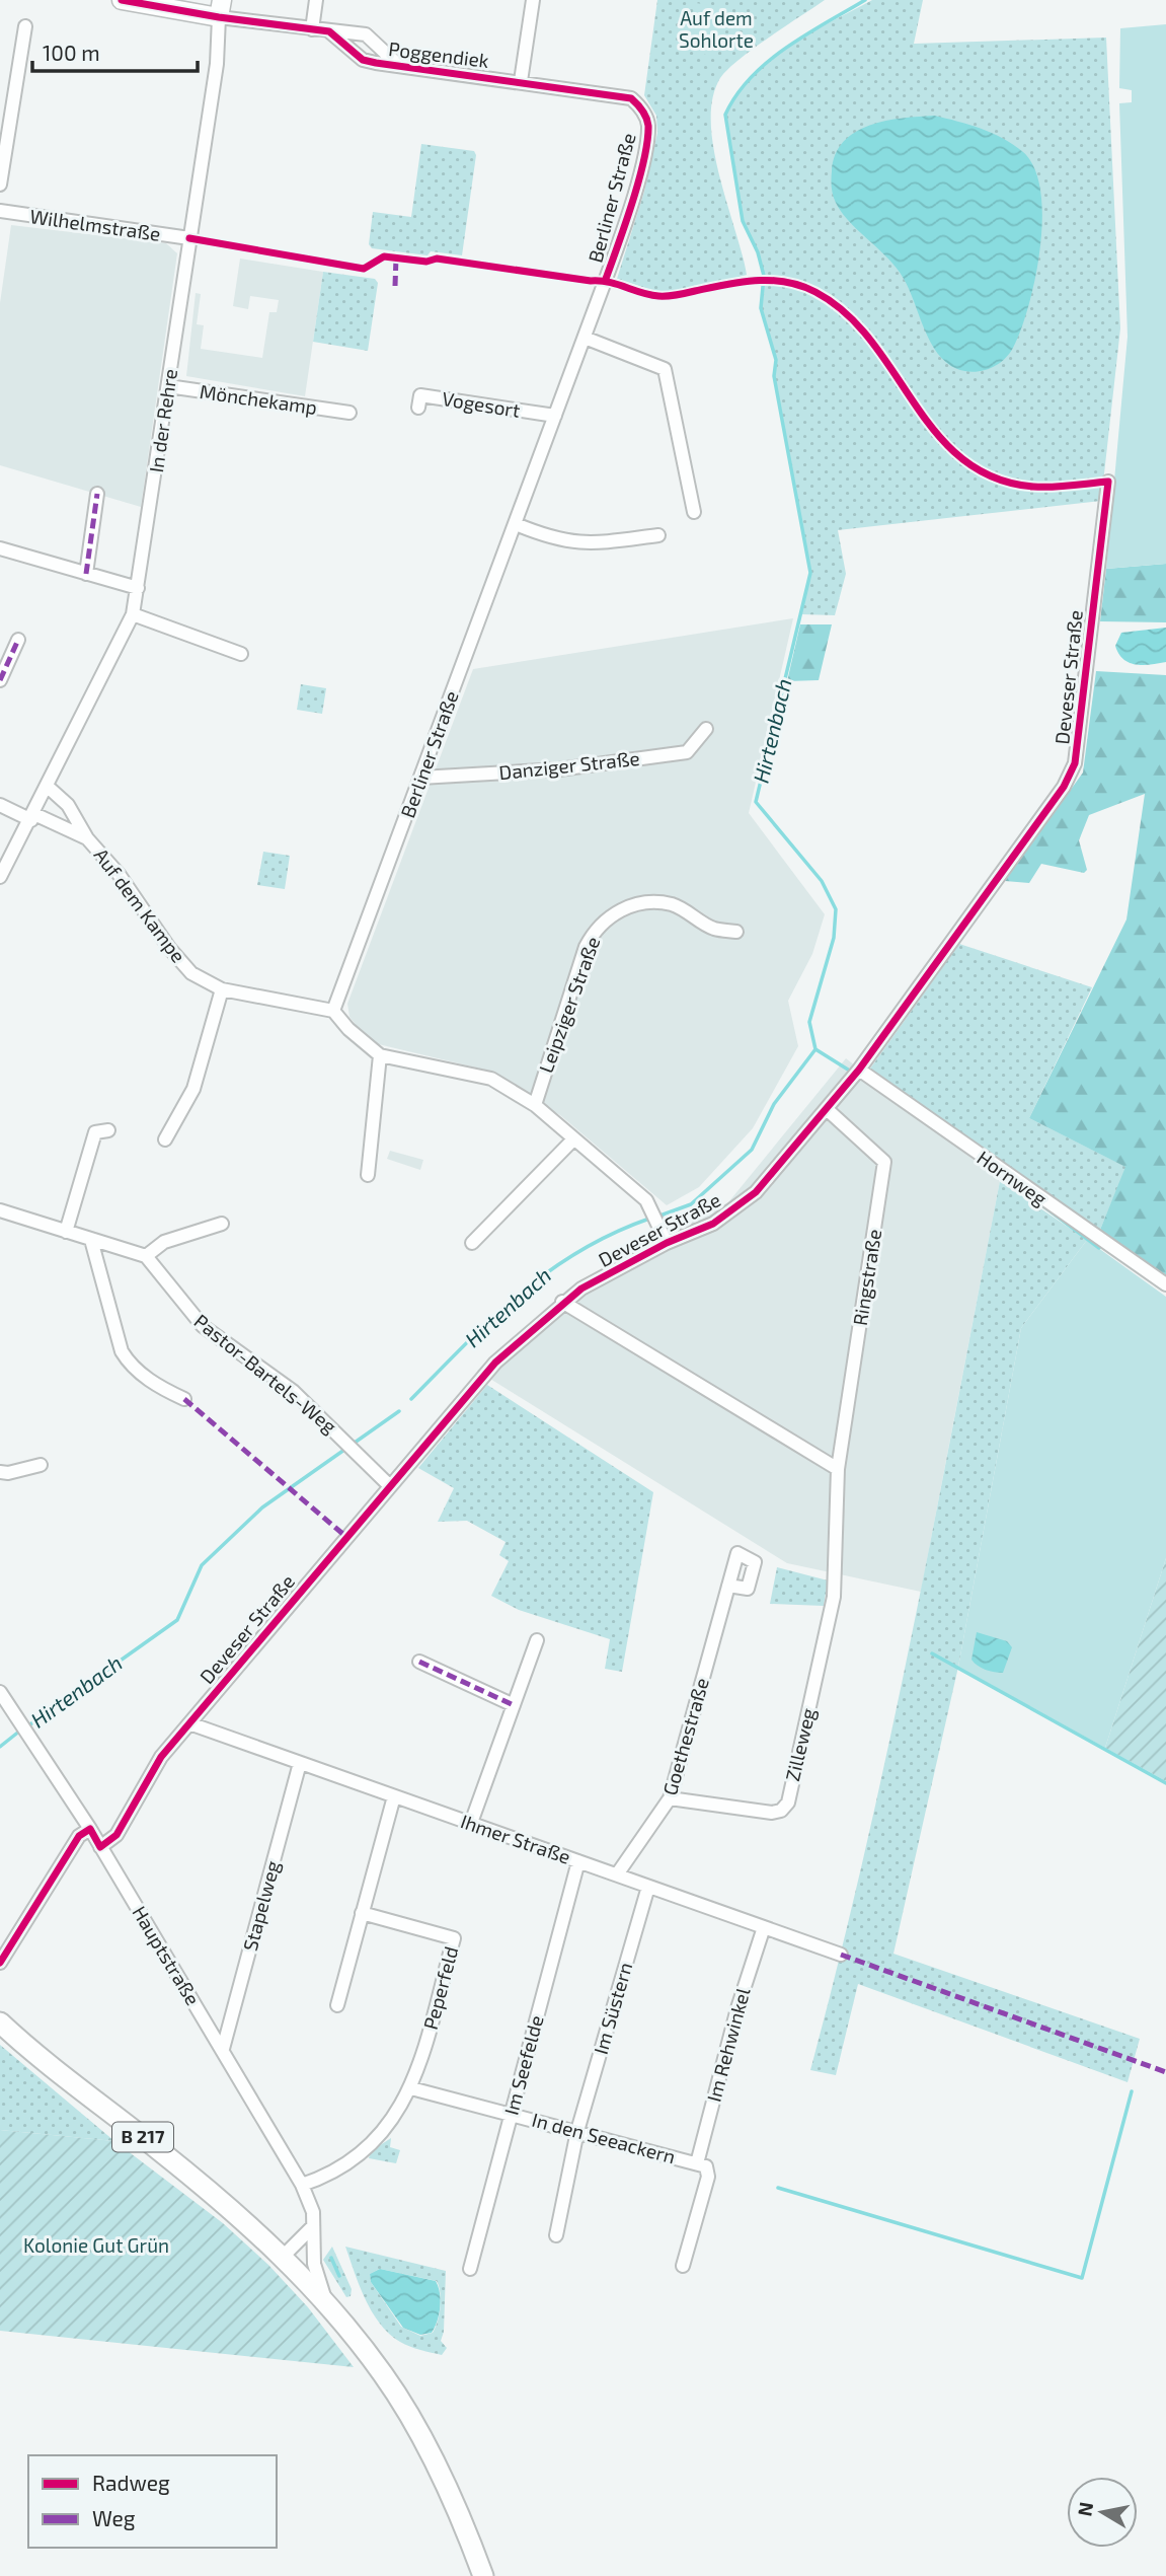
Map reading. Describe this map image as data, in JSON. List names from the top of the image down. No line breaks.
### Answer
{"streets":{"main road":["B 217"],"street":["Poggendiek","Berliner Straße","Wilhelmstraße","Mönchekamp","Vogesort","In der Rehre","Deveser Straße","Danziger Straße","Auf dem Kampe","Leipziger Straße","Hornweg","Ringstraße","Pastor-Bartels-Weg","Goethestraße","Zilleweg","Ihmer Straße","Stapelweg","Hauptstraße","Peperfeld","Im Süstern","Im Rehwinkel","Im Seefelde","In den Seeackern"]},"crossings":[["Poggendiek","Berliner Straße"],["Poggendiek","In der Rehre"],["Berliner Straße","Vogesort"],["Berliner Straße","Danziger Straße"],["Berliner Straße","Auf dem Kampe"],["Wilhelmstraße","In der Rehre"],["Mönchekamp","In der Rehre"],["In der Rehre","Auf dem Kampe"],["Deveser Straße","Hornweg"],["Deveser Straße","Ringstraße"],["Deveser Straße","Pastor-Bartels-Weg"],["Deveser Straße","Ihmer Straße"],["Deveser Straße","Hauptstraße"],["Ringstraße","Zilleweg"],["Goethestraße","Zilleweg"],["Goethestraße","Ihmer Straße"],["Ihmer Straße","Stapelweg"],["Ihmer Straße","Im Süstern"],["Ihmer Straße","Im Rehwinkel"],["Ihmer Straße","Im Seefelde"],["Stapelweg","Hauptstraße"],["Hauptstraße","Peperfeld"],["Hauptstraße","B 217"],["Im Süstern","In den Seeackern"],["Im Rehwinkel","In den Seeackern"],["Im Seefelde","In den Seeackern"]],"water":["Hirtenbach"],"parks":["Auf dem Sohlorte","Kolonie Gut Grün"],"legend":["Radweg","Weg"],"scale_bar":"100 m","north":"left"}
